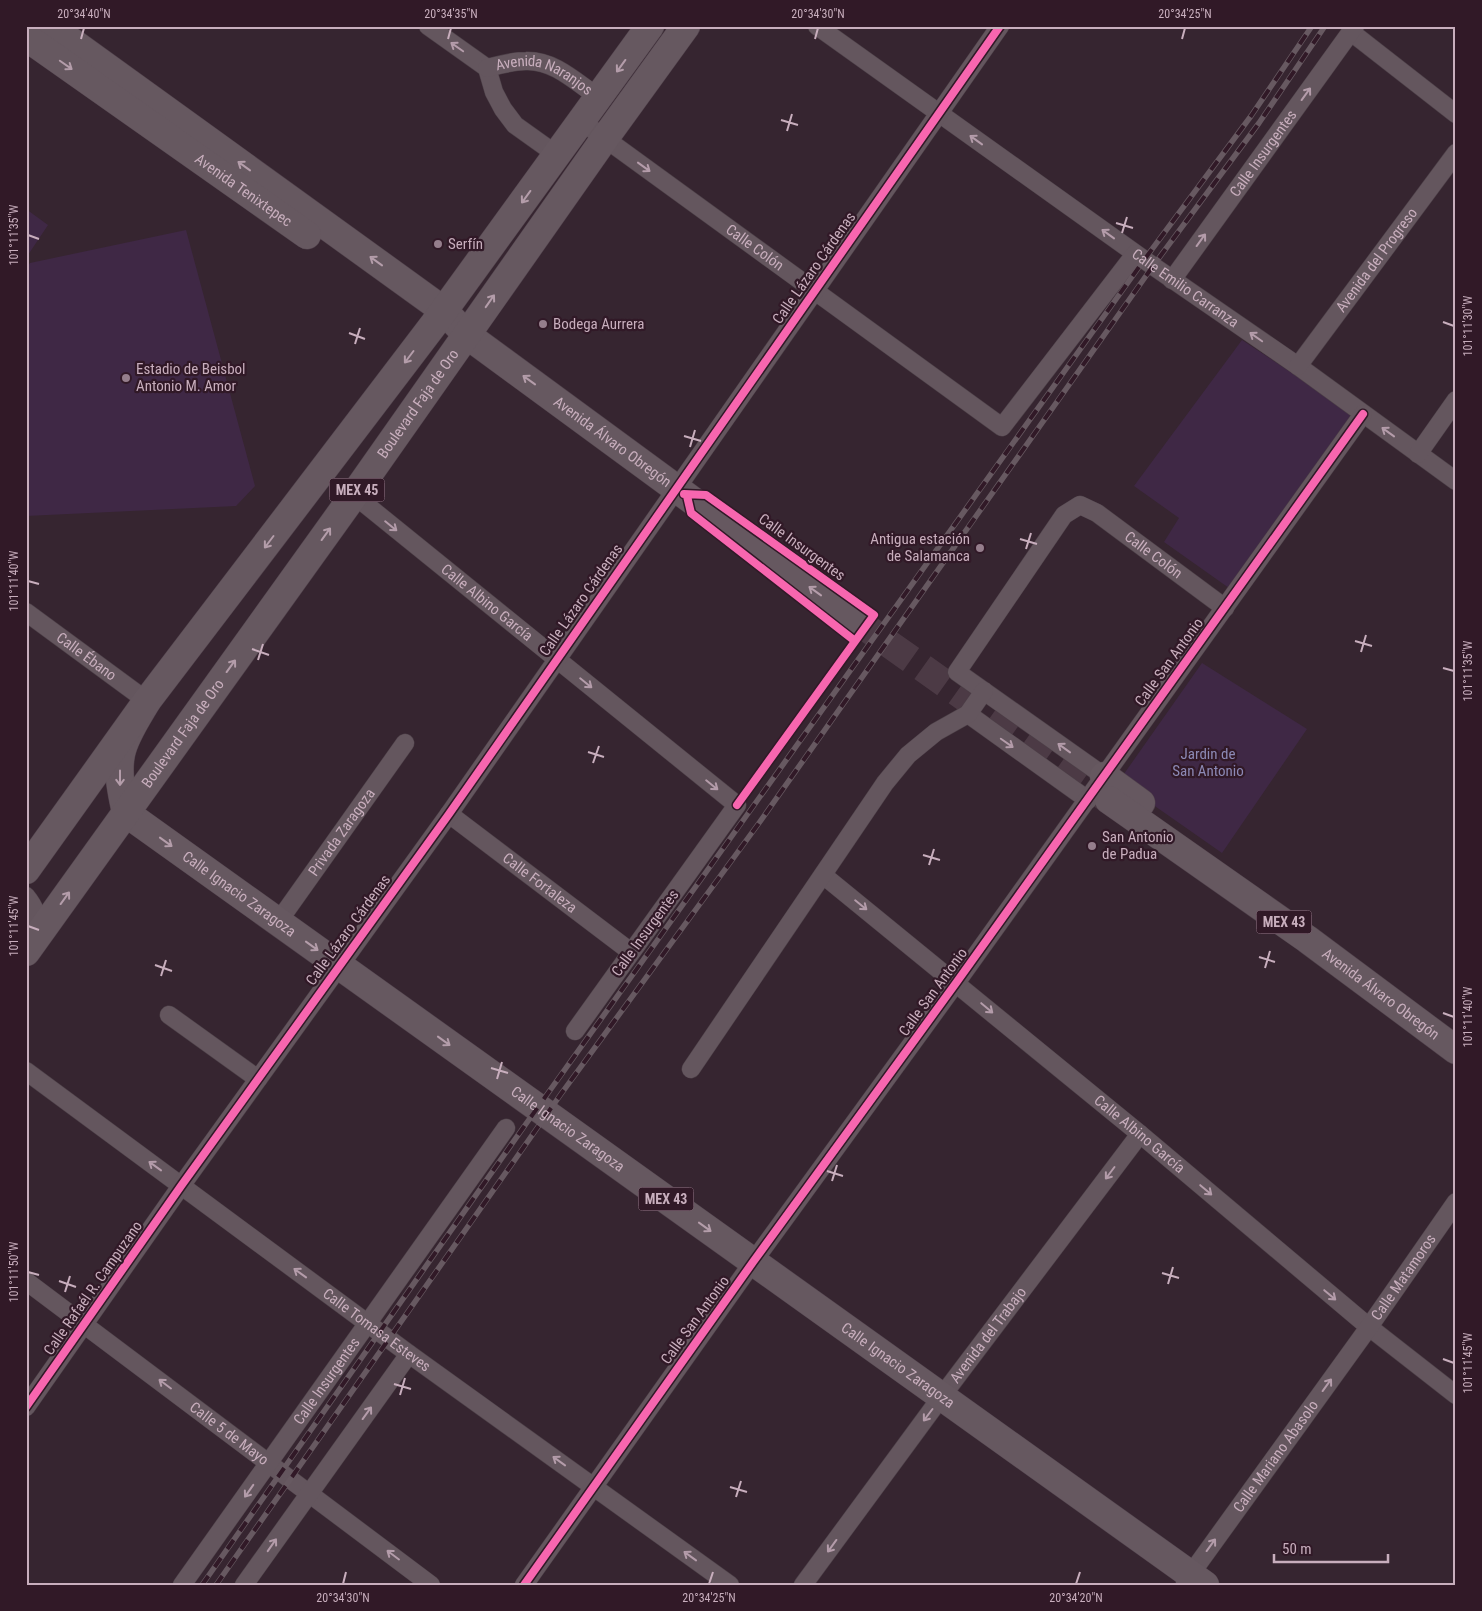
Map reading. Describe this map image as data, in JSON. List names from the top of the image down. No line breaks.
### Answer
{"streets":{"main road":["Avenida Tenixtepec","Boulevard Faja de Oro","Avenida Álvaro Obregón","MEX 45","Calle Ignacio Zaragoza","MEX 43"],"street":["Avenida Naranjos","Calle Insurgentes","Calle Colón","Avenida del Progreso","Calle Lázaro Cárdenas","Calle Emilio Carranza","Calle Albino García","Calle Ébano","Calle San Antonio","Privada Zaragoza","Calle Fortaleza","Calle Matamoros","Calle Rafaél R. Campuzano","Calle Tomasa Esteves","Avenida del Trabajo","Calle 5 de Mayo","Calle Mariano Abasolo"]},"crossings":[["Avenida Naranjos","MEX 45"],["Calle Insurgentes","Calle Emilio Carranza"],["Calle Insurgentes","Calle Albino García"],["Calle Insurgentes","Calle Fortaleza"],["Calle Insurgentes","Calle Tomasa Esteves"],["Calle Insurgentes","Calle 5 de Mayo"],["Avenida Tenixtepec","Boulevard Faja de Oro"],["Avenida Tenixtepec","Avenida Álvaro Obregón"],["Avenida Tenixtepec","MEX 45"],["Calle Colón","Calle Lázaro Cárdenas"],["Calle Colón","Calle Emilio Carranza"],["Calle Colón","Boulevard Faja de Oro"],["Calle Colón","MEX 45"],["Calle Colón","Calle San Antonio"],["Avenida del Progreso","Calle Emilio Carranza"],["Calle Lázaro Cárdenas","Calle Emilio Carranza"],["Calle Lázaro Cárdenas","Avenida Álvaro Obregón"],["Calle Lázaro Cárdenas","Calle Albino García"],["Calle Lázaro Cárdenas","Calle Fortaleza"],["Calle Lázaro Cárdenas","Calle Ignacio Zaragoza"],["Calle Lázaro Cárdenas","Calle Rafaél R. Campuzano"],["Calle Lázaro Cárdenas","Calle Tomasa Esteves"],["Calle Emilio Carranza","Calle San Antonio"],["Boulevard Faja de Oro","Avenida Álvaro Obregón"],["Boulevard Faja de Oro","Calle Albino García"],["Boulevard Faja de Oro","Calle Ignacio Zaragoza"],["Avenida Álvaro Obregón","Calle San Antonio"],["MEX 45","Calle Ébano"],["Calle Albino García","Calle San Antonio"],["Calle Albino García","Calle Matamoros"],["Calle Albino García","Avenida del Trabajo"],["Calle Albino García","Calle Mariano Abasolo"],["Calle San Antonio","Calle Ignacio Zaragoza"],["Calle San Antonio","Calle Tomasa Esteves"],["Privada Zaragoza","Calle Ignacio Zaragoza"],["Calle Ignacio Zaragoza","Avenida del Trabajo"],["Calle Ignacio Zaragoza","Calle Mariano Abasolo"],["Calle Matamoros","Calle Mariano Abasolo"],["Calle Rafaél R. Campuzano","Calle Tomasa Esteves"],["Calle Rafaél R. Campuzano","Calle 5 de Mayo"]],"one_way":["Calle Emilio Carranza","Avenida Álvaro Obregón","Calle Albino García","Calle Ignacio Zaragoza","Calle Tomasa Esteves","Avenida del Trabajo","Calle 5 de Mayo","Calle Mariano Abasolo"],"parks":["Jardin de San Antonio"],"places":["Serfín","Bodega Aurrera","Estadio de Beisbol Antonio M. Amor","Antigua estación de Salamanca","San Antonio de Padua"],"scale_bar":"50 m","coordinates":["20°34'40\"N","20°34'35\"N","20°34'30\"N","20°34'25\"N","101°11'35\"W","101°11'30\"W","101°11'40\"W","101°11'45\"W","101°11'50\"W","20°34'20\"N"]}
